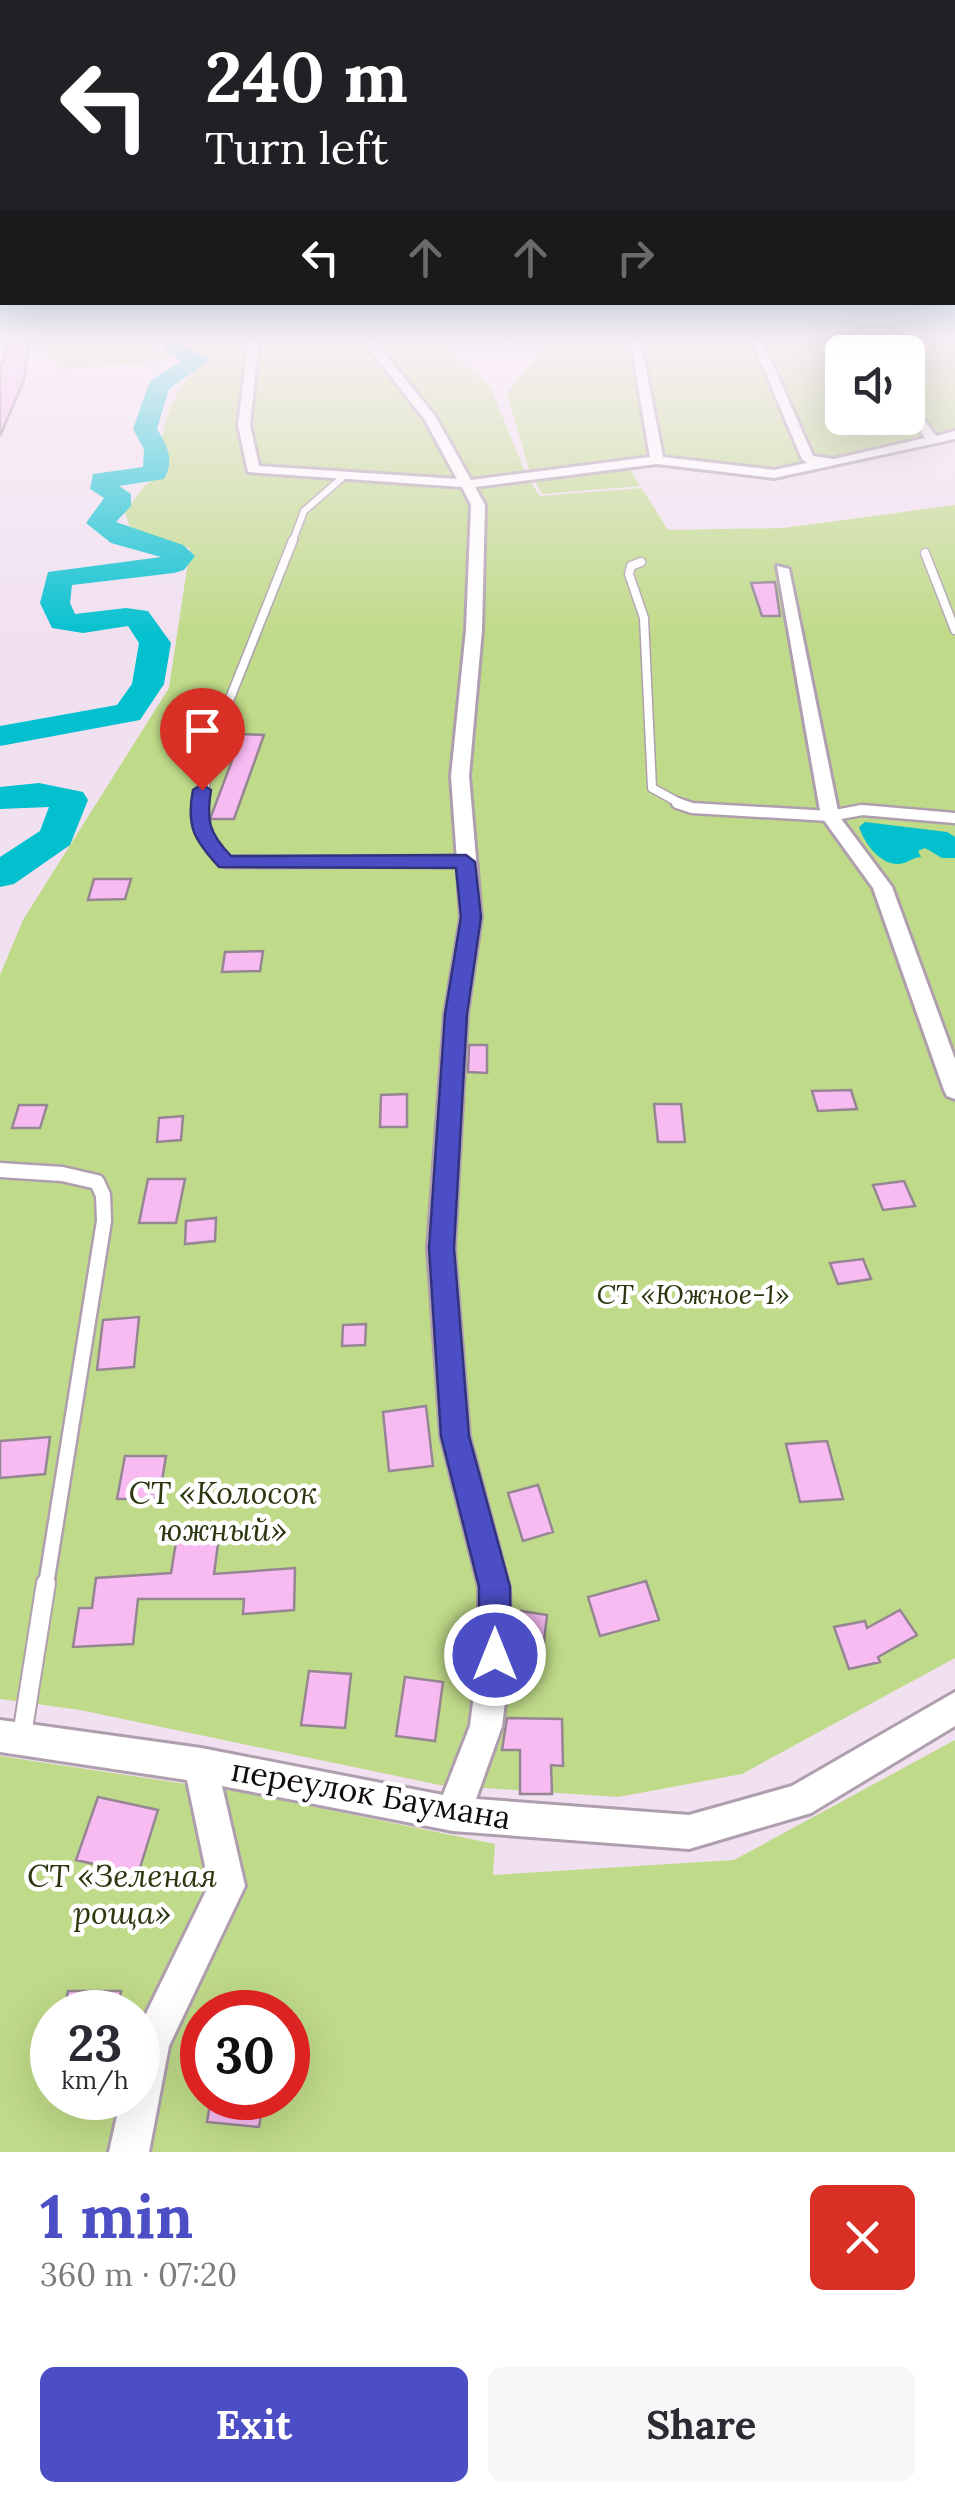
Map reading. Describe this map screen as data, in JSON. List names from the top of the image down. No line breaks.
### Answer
{"streets":{"street":["переулок Баумана"]},"parks":["СТ «Южное-1»","СТ «Колосок южный»","СТ «Зеленая роща»"],"page":{"turn":["240 m","Turn left"],"speed":"23 km/h","limit":"30","heading":["1 min","360 m · 07:20"],"buttons":["Exit","Share"]}}
